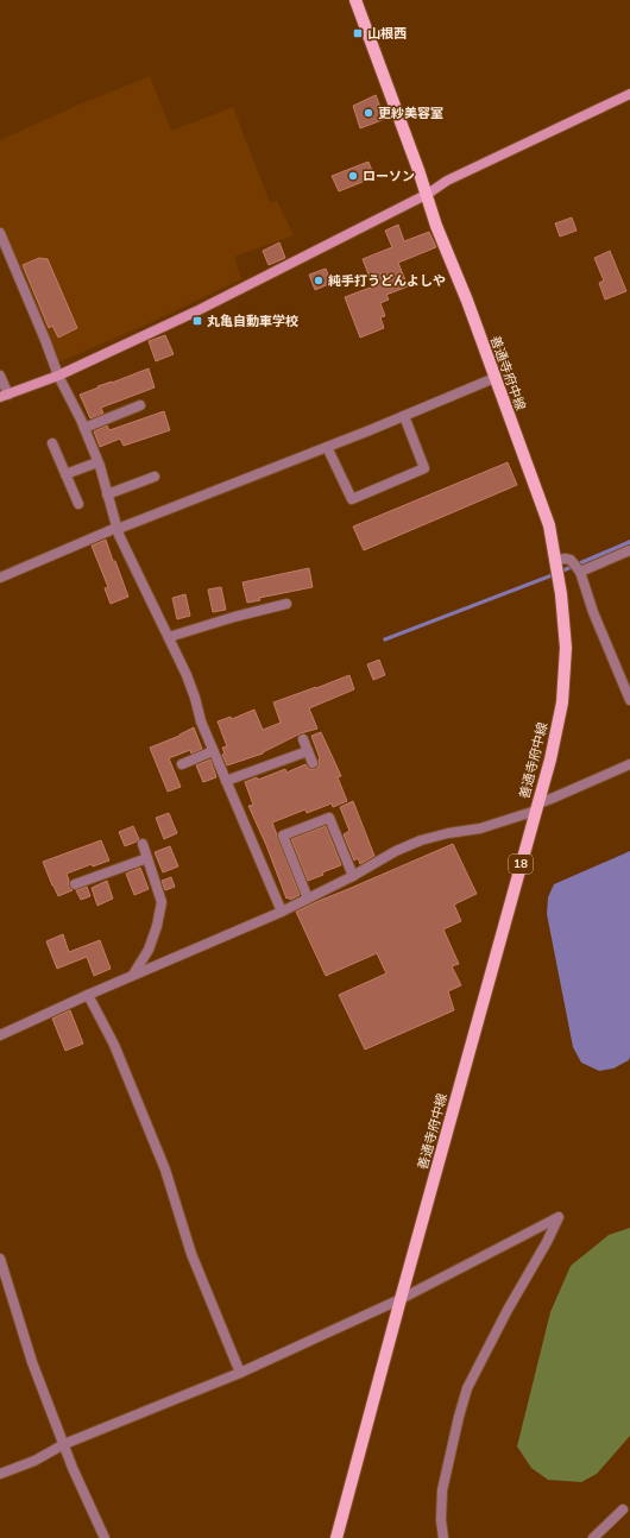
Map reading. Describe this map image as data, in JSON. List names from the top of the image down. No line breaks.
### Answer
{"streets":{"main road":["善通寺府中線","18"]},"places":{"transit":["山根西","丸亀自動車学校"],"other":["更紗美容室","ローソン","純手打うどんよしや"]}}
